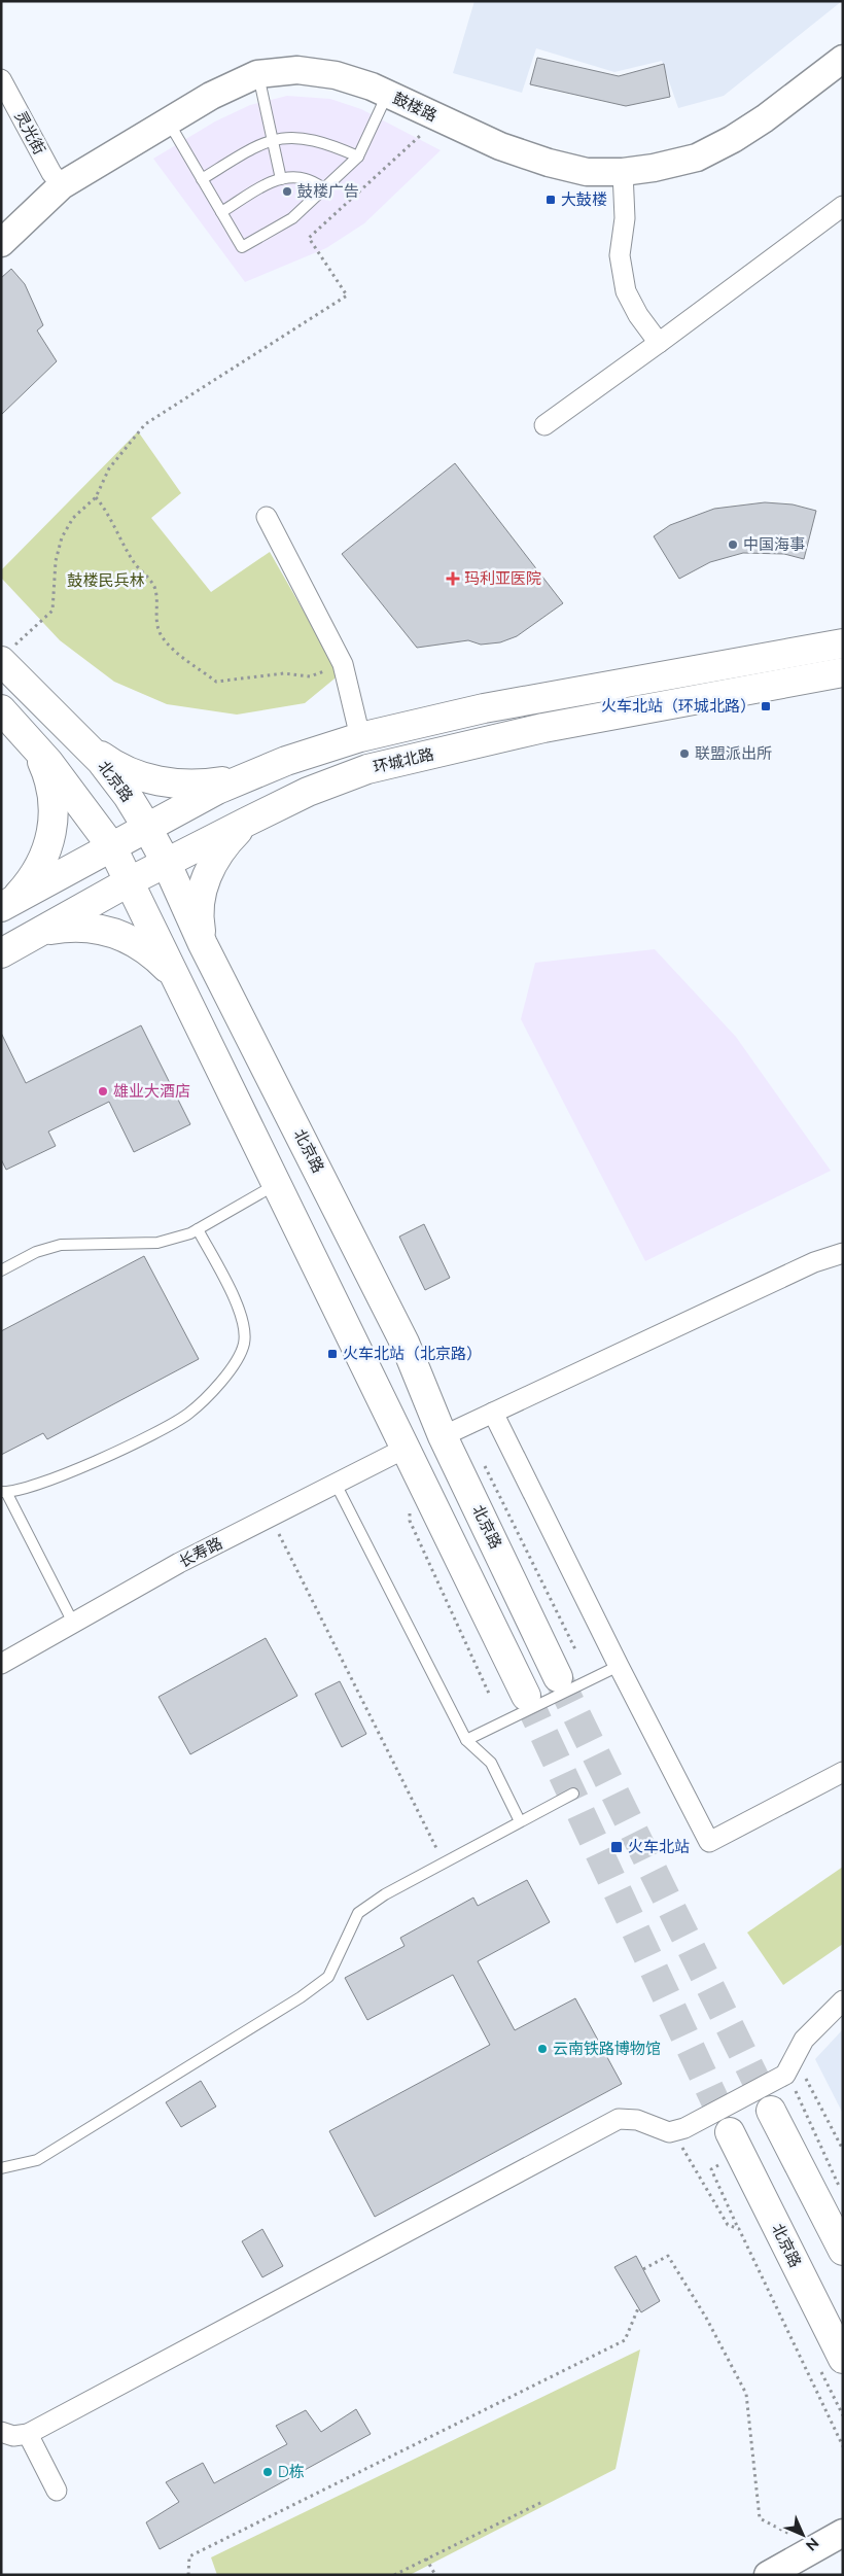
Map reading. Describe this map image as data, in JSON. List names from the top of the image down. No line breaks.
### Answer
{"streets":{"main road":["鼓楼路","环城北路","北京路"],"street":["灵光街","长寿路"]},"crossings":[["鼓楼路","灵光街"],["环城北路","北京路"]],"parks":["鼓楼民兵林"],"places":{"other":["鼓楼广告","中国海事","联盟派出所","雄业大酒店","云南铁路博物馆","D栋"],"transit":["大鼓楼","火车北站（环城北路）","火车北站（北京路）","火车北站"],"health":["玛利亚医院"]},"north":"bottom right"}
